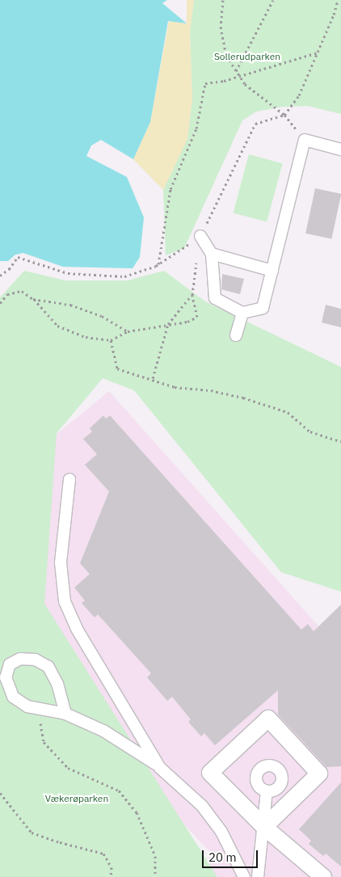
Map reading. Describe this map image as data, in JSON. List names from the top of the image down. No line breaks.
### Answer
{"parks":["Sollerudparken","Vækerøparken"],"scale_bar":"20 m"}
